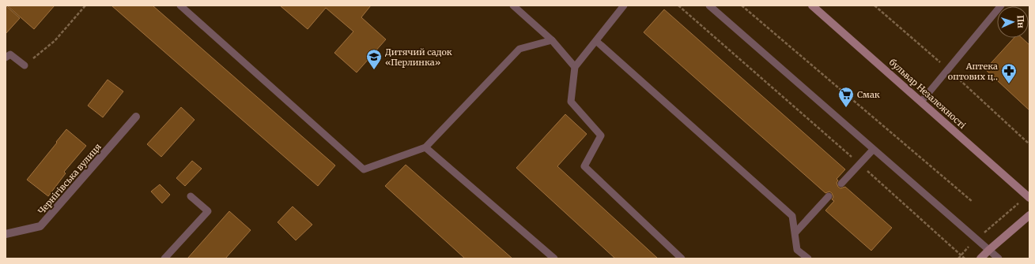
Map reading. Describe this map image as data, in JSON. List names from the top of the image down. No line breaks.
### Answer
{"streets":{"main road":["бульвар Незалежності"],"street":["Чернігівська вулиця"]},"places":{"school or university":["Дитячий садок «Перлинка»"],"pharmacy":["Аптека оптових ц‥"],"supermarket":["Смак"]},"north":"right"}
